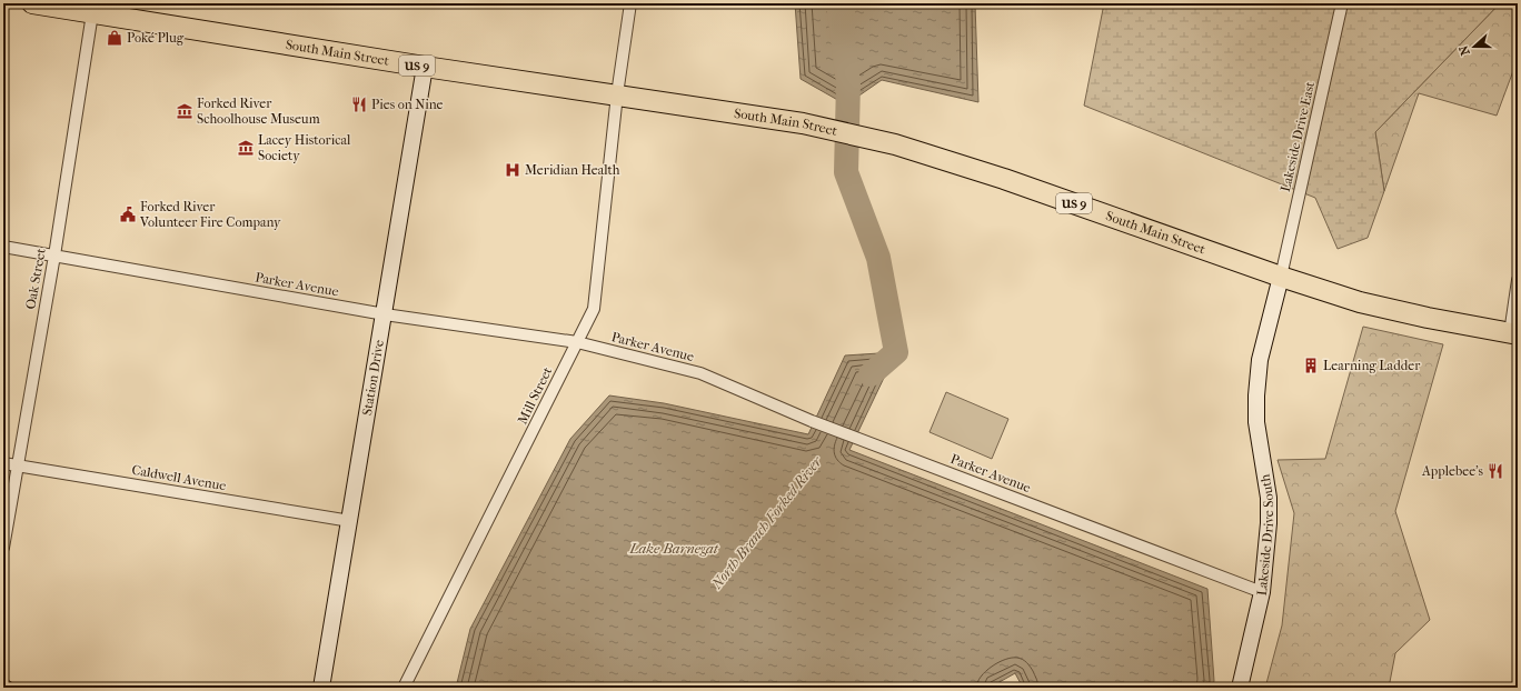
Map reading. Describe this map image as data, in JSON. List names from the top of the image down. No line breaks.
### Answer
{"streets":{"highway":["South Main Street","US 9"],"street":["Lakeside Drive East","Oak Street","Parker Avenue","Station Drive","Mill Street","Caldwell Avenue","Lakeside Drive South"]},"crossings":[["South Main Street","Lakeside Drive East"],["South Main Street","Oak Street"],["South Main Street","Station Drive"],["South Main Street","Mill Street"],["South Main Street","Lakeside Drive South"],["Lakeside Drive East","Lakeside Drive South"],["Oak Street","Parker Avenue"],["Oak Street","Caldwell Avenue"],["Parker Avenue","Station Drive"],["Parker Avenue","Mill Street"],["Parker Avenue","Lakeside Drive South"],["Station Drive","Caldwell Avenue"]],"water":["North Branch Forked River","Lake Barnegat"],"places":{"shop":["Poké Plug"],"restaurant":["Pies on Nine","Applebee's"],"museum":["Forked River Schoolhouse Museum","Lacey Historical Society"],"hospital":["Meridian Health"],"public building":["Forked River Volunteer Fire Company"],"building":["Learning Ladder"]},"north":"left"}
